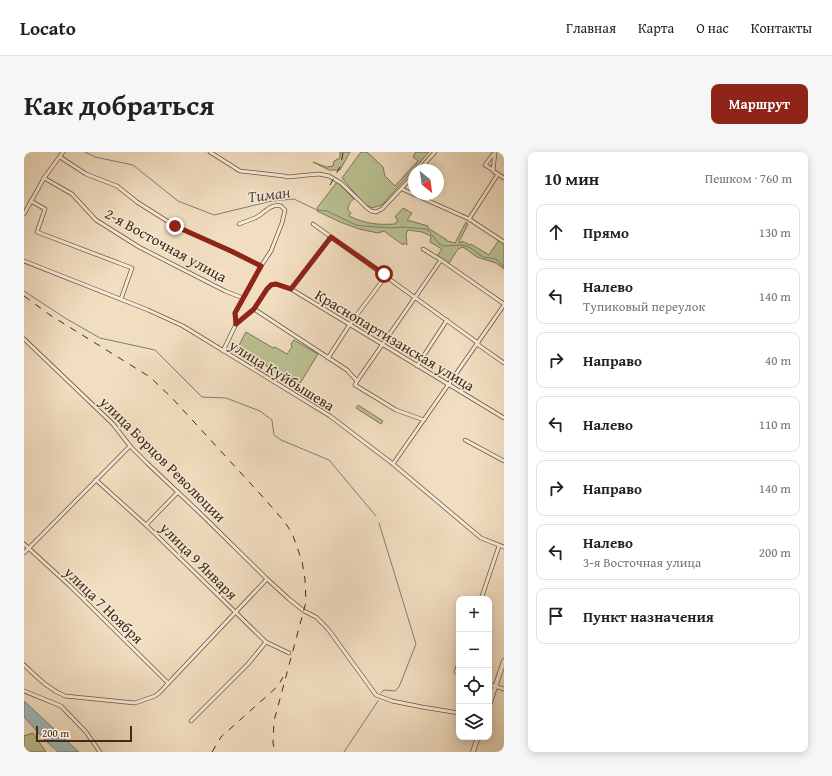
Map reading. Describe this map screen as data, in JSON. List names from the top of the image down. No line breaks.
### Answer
{"streets":{"street":["2-я Восточная улица","Краснопартизанская улица","улица Куйбышева","улица Борцов Революции","улица 9 Января","улица 7 Ноября"]},"water":["Тиман"],"scale_bar":"200 m","north":"bottom right","page":{"header":"Locato","nav":["Главная","Карта","О нас","Контакты"],"title":"Как добраться","buttons":"Маршрут","heading":["10 мин","Пешком · 760 m"],"list":[["Прямо","130 m"],["Налево","Тупиковый переулок","140 m"],["Направо","40 m"],["Налево","110 m"],["Направо","140 m"],["Налево","3-я Восточная улица","200 m"],"Пункт назначения"],"map_buttons":["+","−"],"scale":"200 m"}}
